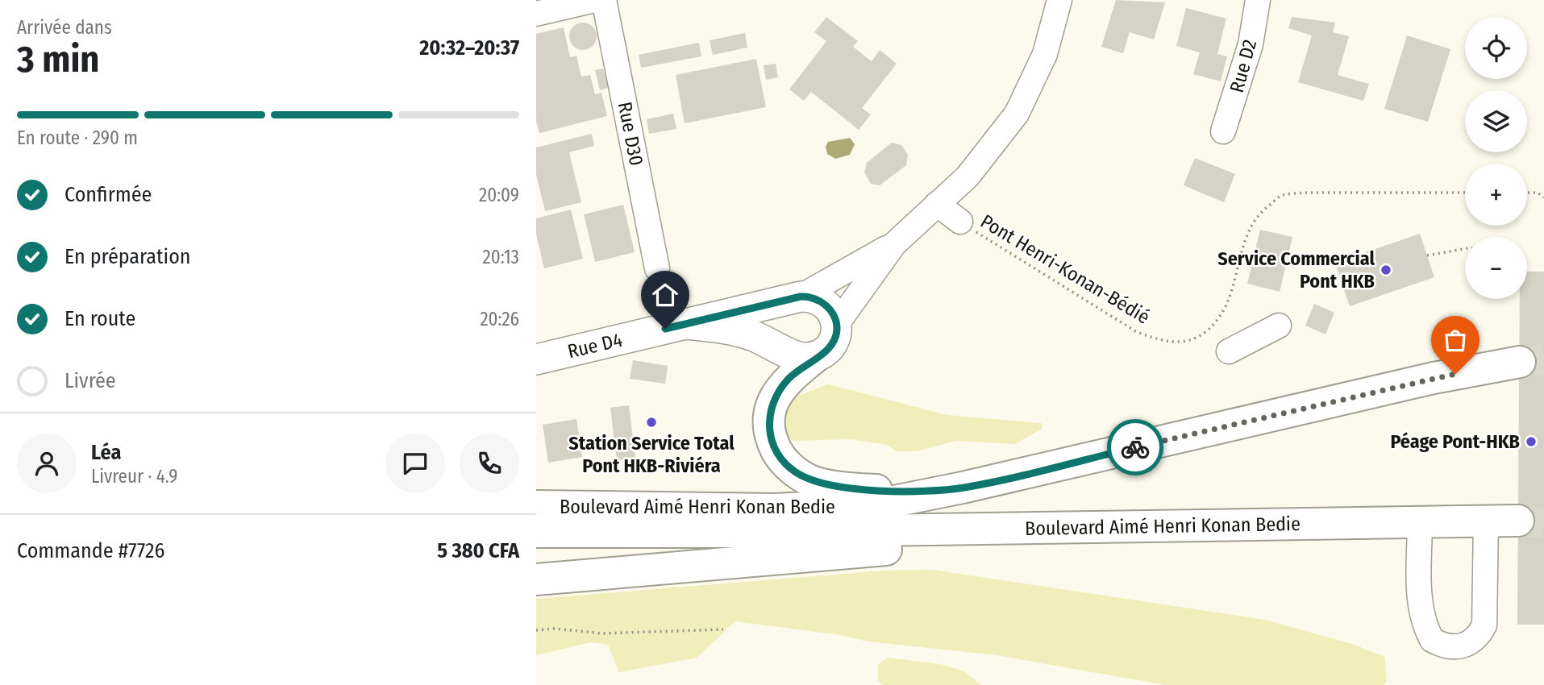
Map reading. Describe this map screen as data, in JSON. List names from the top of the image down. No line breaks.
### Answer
{"streets":{"highway":["Boulevard Aimé Henri Konan Bedie"],"main road":["Rue D4"],"street":["Rue D2","Rue D30"],"path":["Pont Henri-Konan-Bédié"]},"places":["Service Commercial Pont HKB","Station Service Total Pont HKB-Riviéra","Péage Pont-HKB"],"page":{"heading":["3 min","Arrivée dans","20:32–20:37"],"panel":["Léa","Livreur · 4.9","Commande #7726","5 380 CFA"],"map_buttons":["+","−"],"bar":"En route · 290 m","list":[["Confirmée","20:09"],["En préparation","20:13"],["En route","20:26"],"Livrée"]}}
